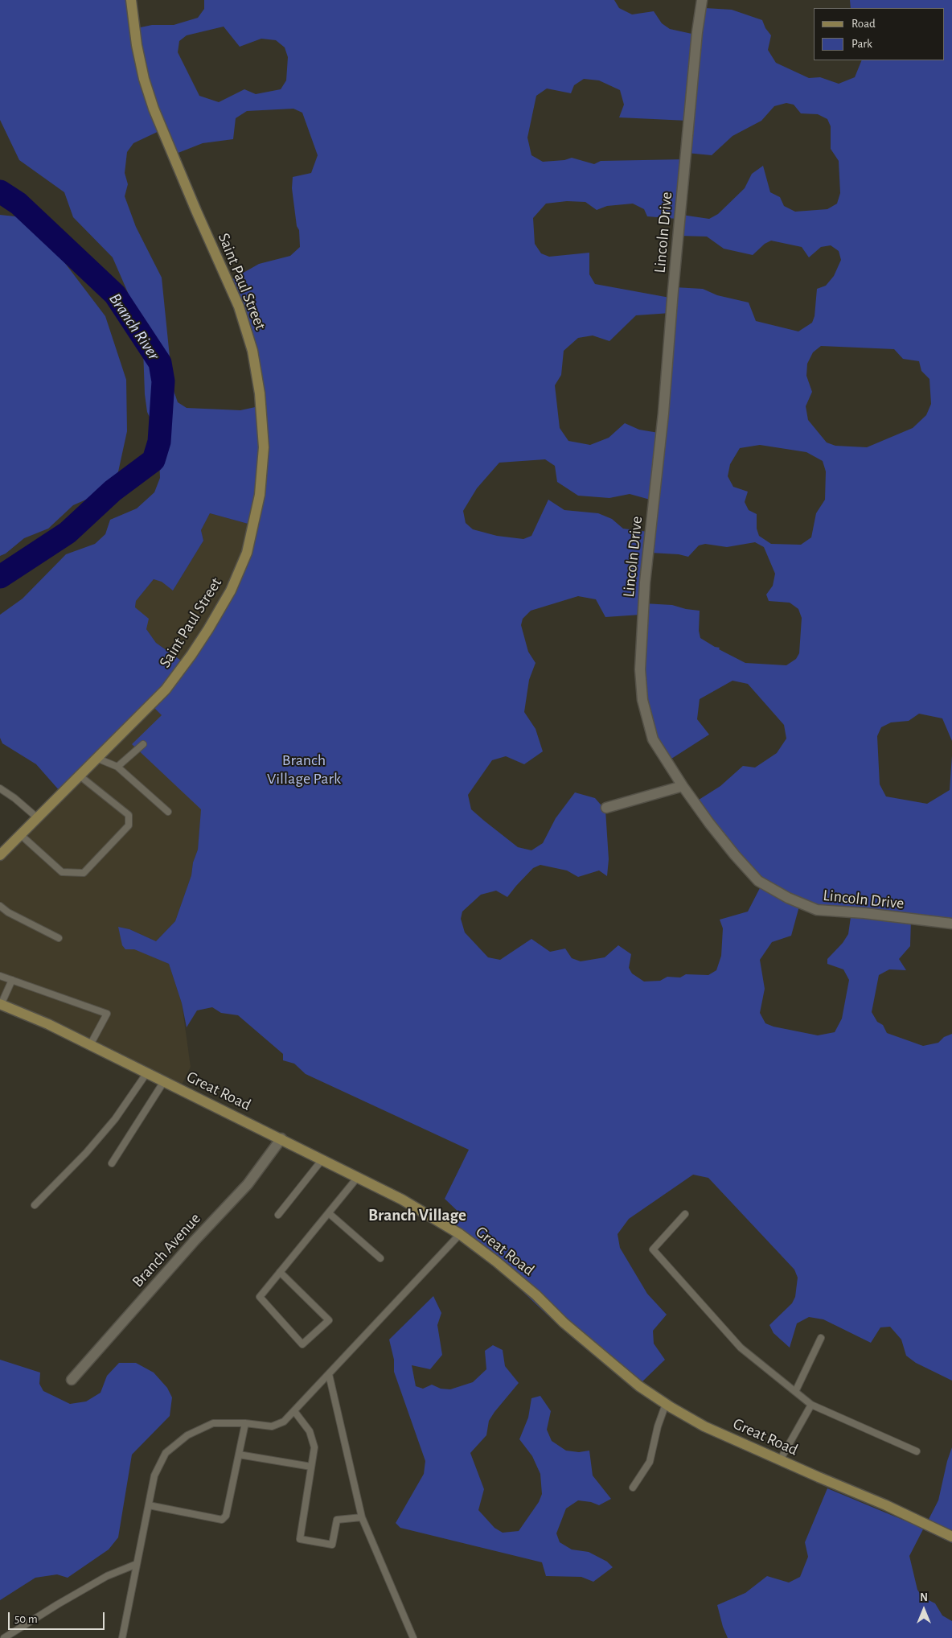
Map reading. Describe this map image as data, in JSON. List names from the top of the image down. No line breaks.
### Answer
{"streets":{"main road":["Saint Paul Street","Great Road"],"street":["Lincoln Drive","Branch Avenue"]},"crossings":[["Great Road","Branch Avenue"]],"districts":["Branch Village"],"water":["Branch River"],"parks":["Branch Village Park"],"legend":["Road","Park"],"scale_bar":"50 m","north":"top"}
